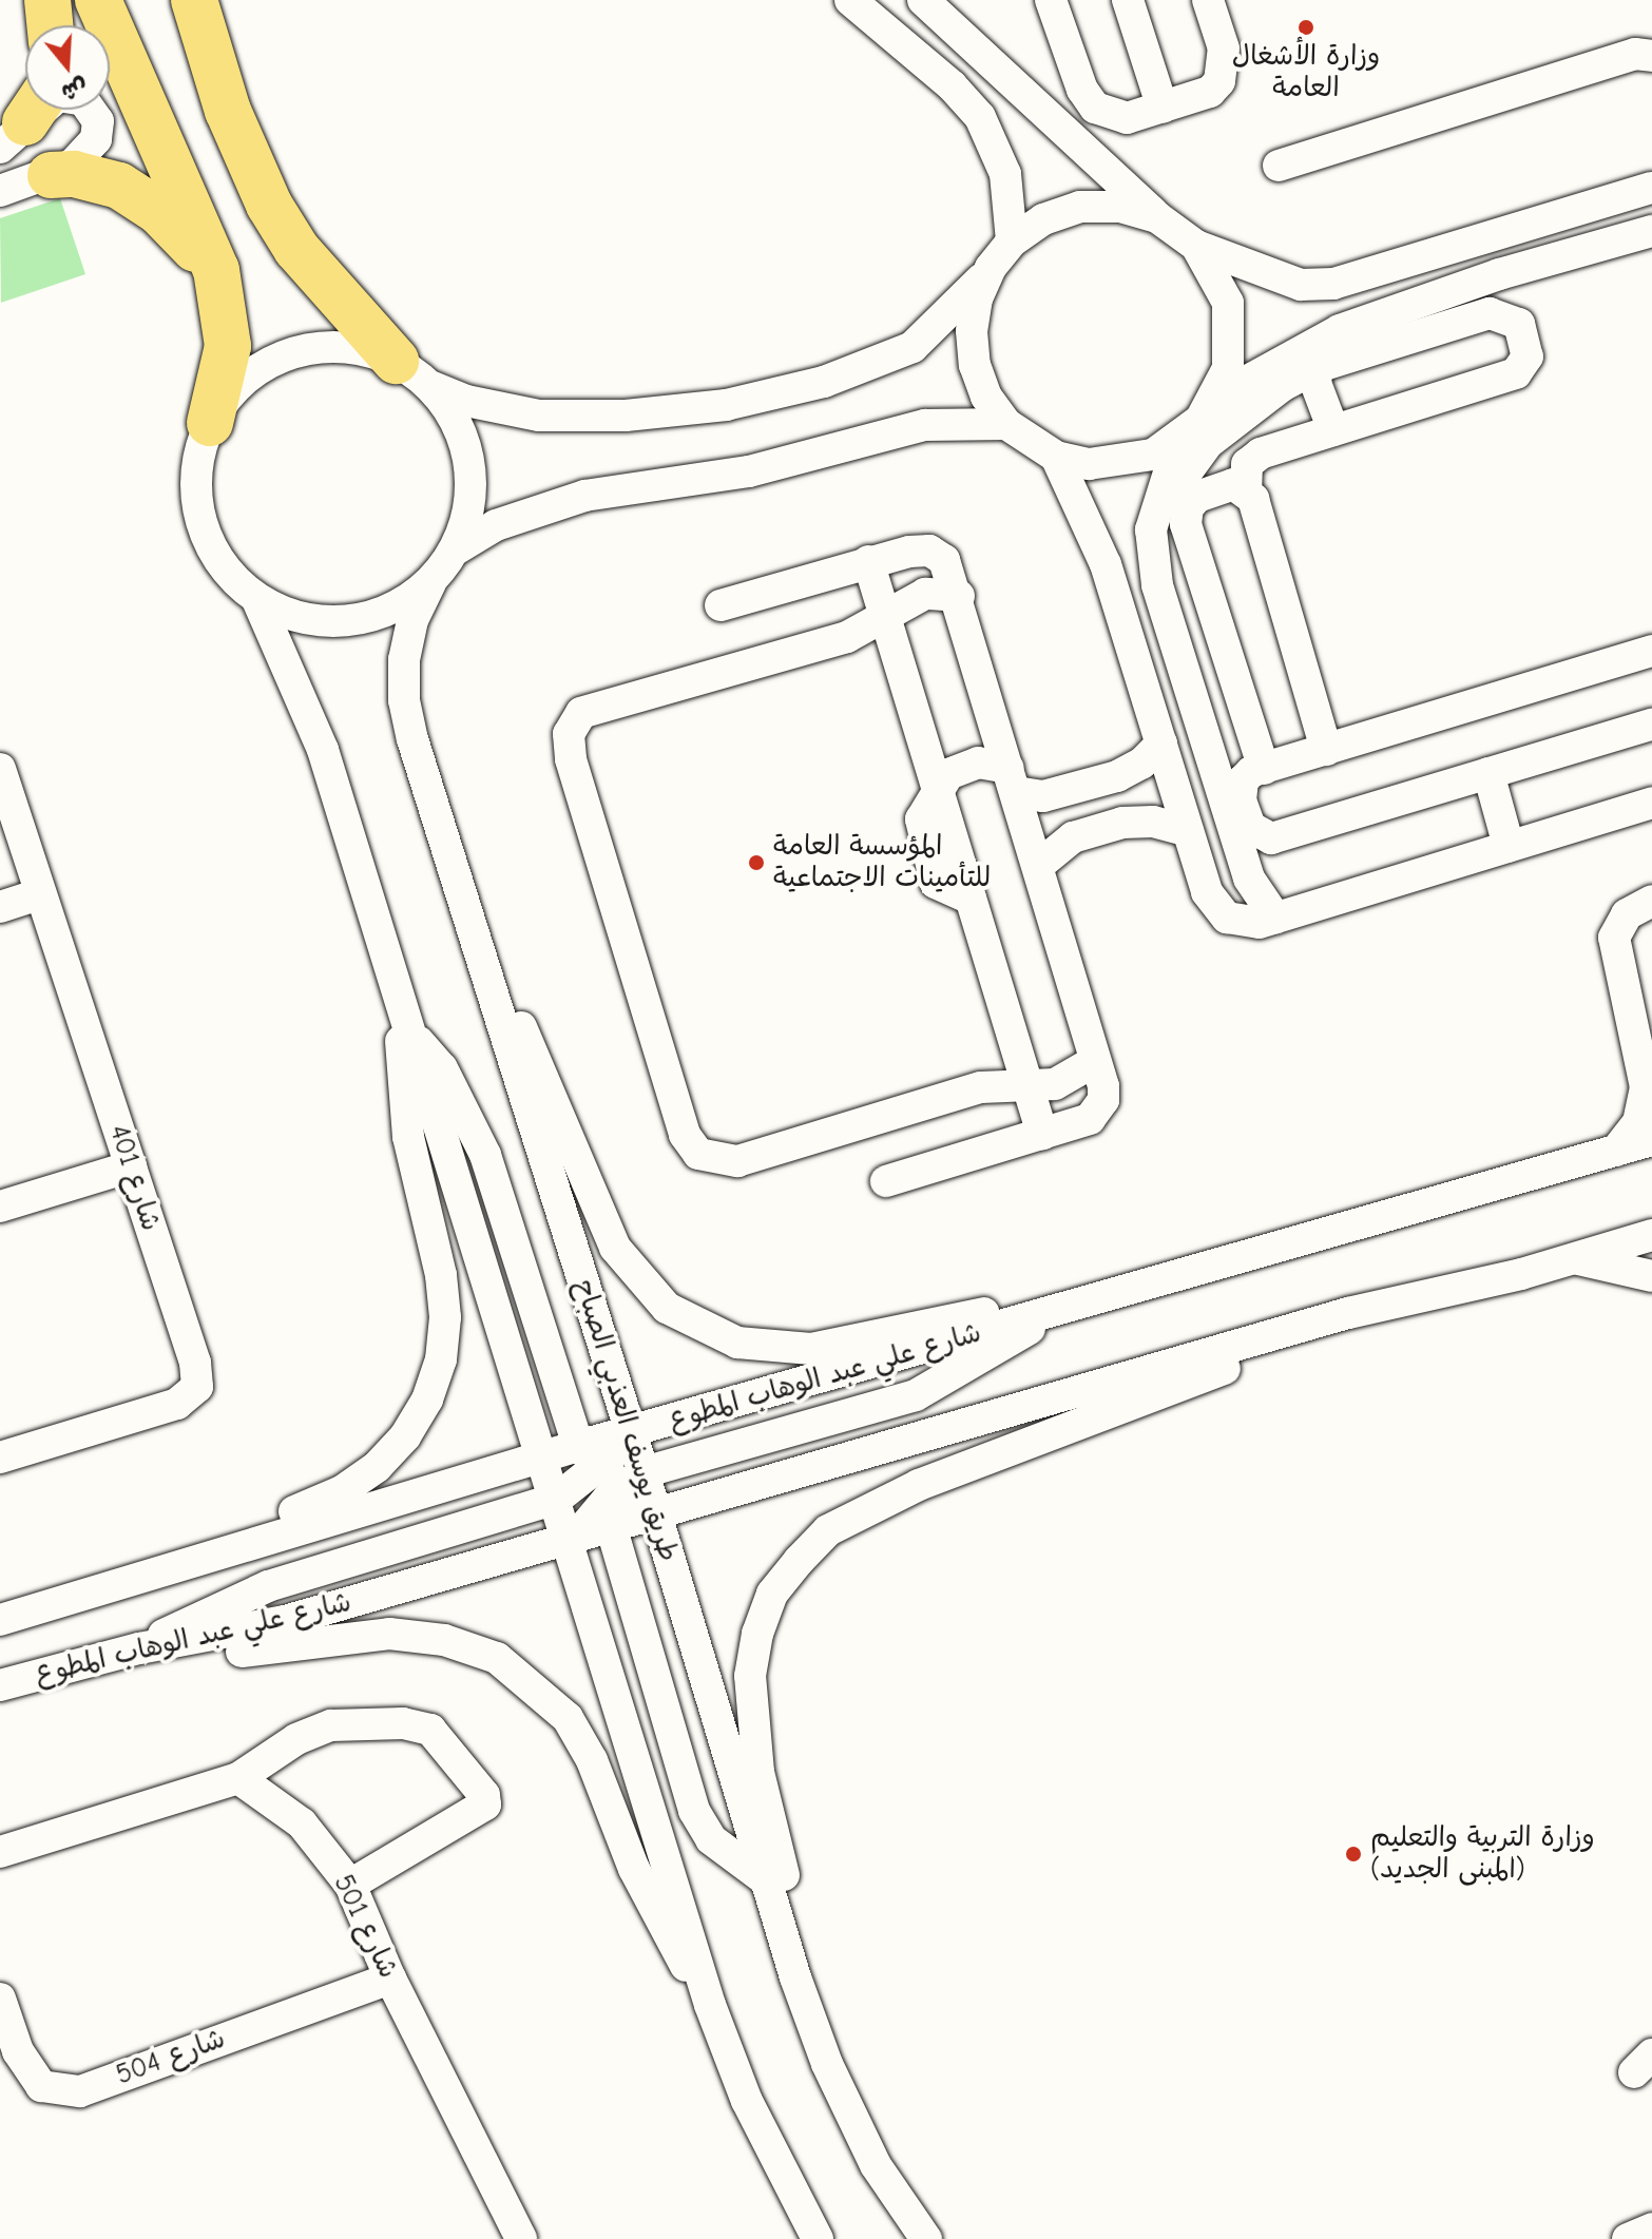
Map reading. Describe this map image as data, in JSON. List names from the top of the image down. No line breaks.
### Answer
{"streets":{"street":["شارع 401","شارع علي عبد الوهاب المطوع","طريق يوسف العذبي الصباح","شارع 501","شارع 504"]},"crossings":[["شارع علي عبد الوهاب المطوع","طريق يوسف العذبي الصباح"],["شارع 501","شارع 504"]],"places":["وزارة الأشغال العامة","المؤسسة العامة للتأمينات الاجتماعية","وزارة التربية والتعليم (المبنى الجديد)"],"north":"bottom"}
